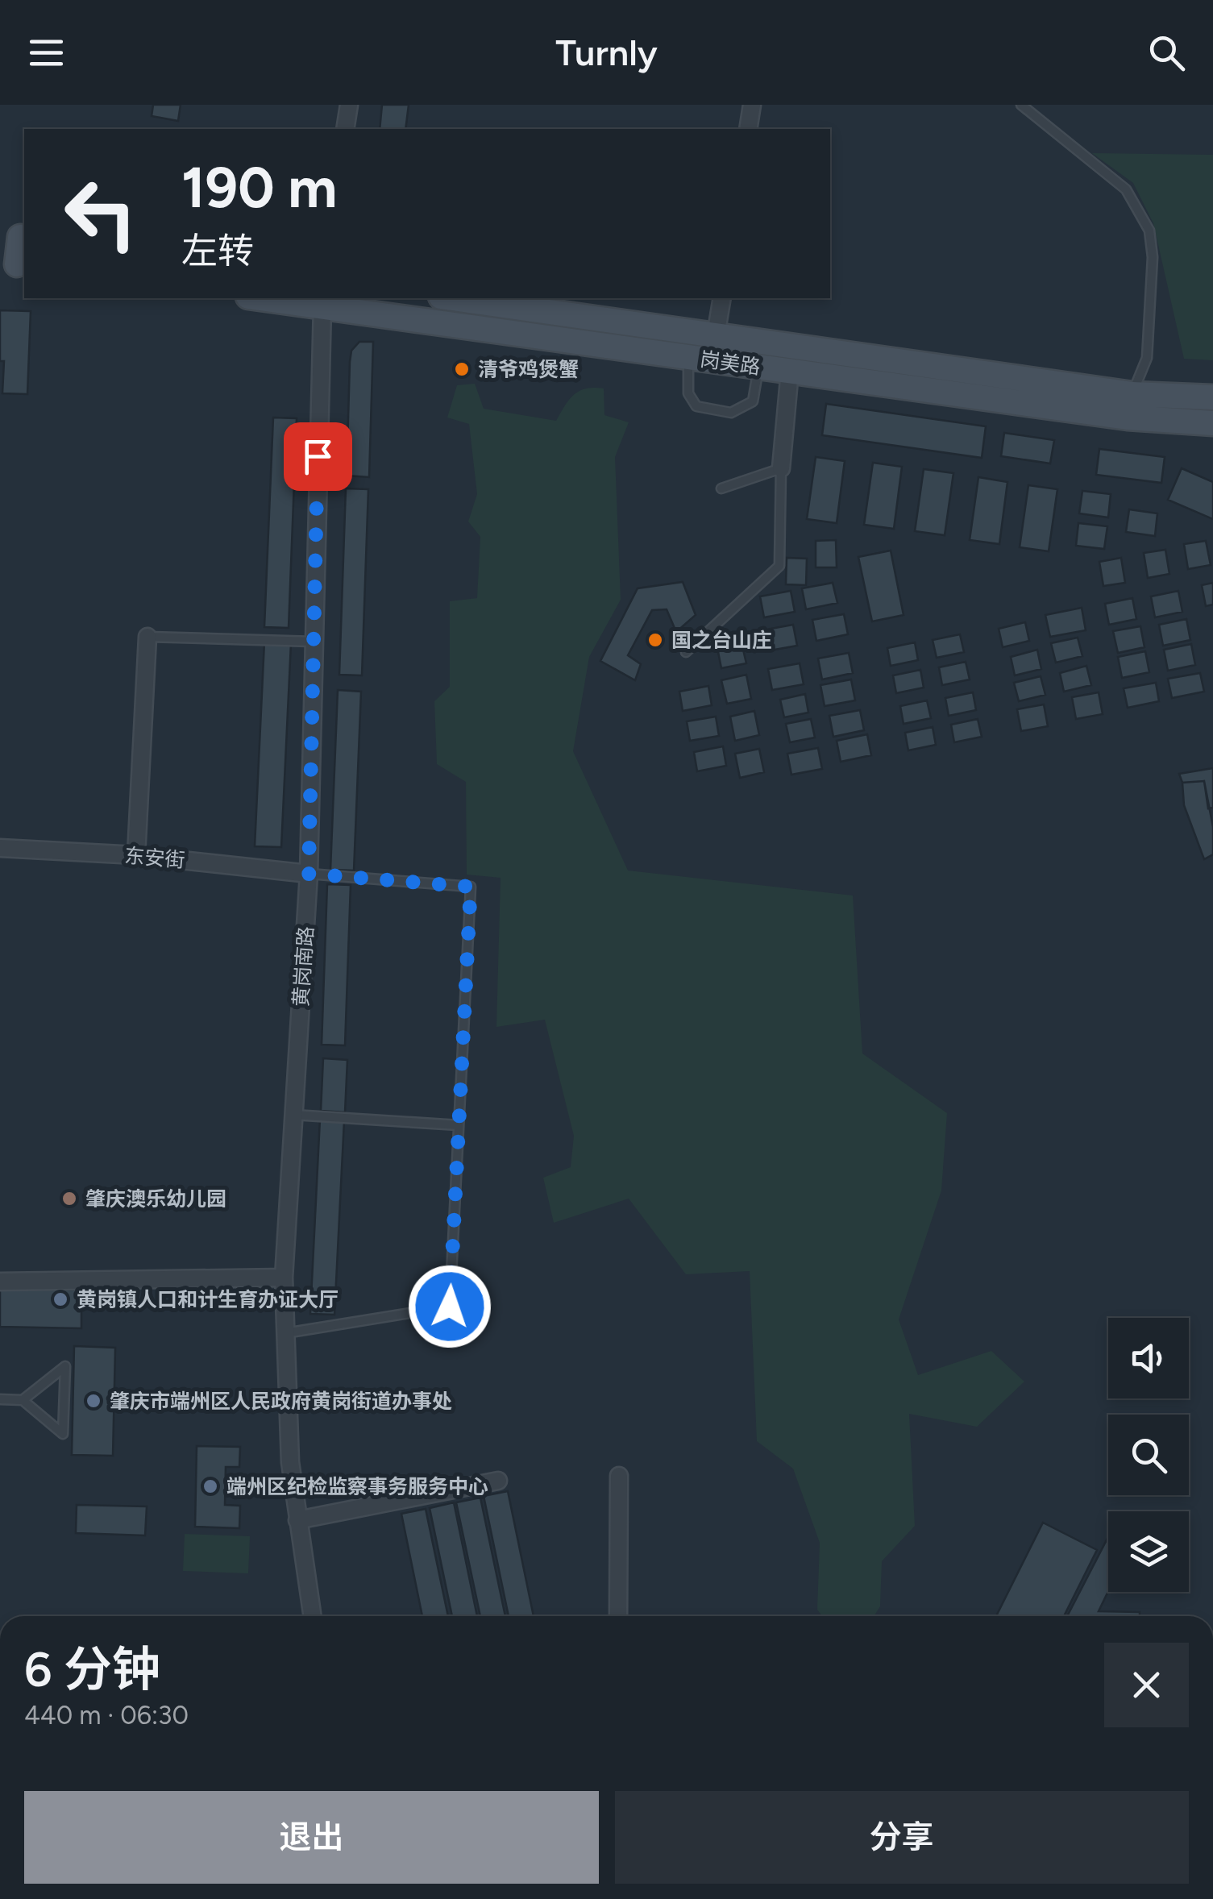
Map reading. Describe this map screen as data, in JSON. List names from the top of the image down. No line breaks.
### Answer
{"streets":{"main road":["岗美路"],"street":["东安街","黄岗南路"]},"crossings":[["岗美路","黄岗南路"],["东安街","黄岗南路"]],"places":["清爷鸡煲蟹","国之台山庄","肇庆澳乐幼儿园","黄岗镇人口和计生育办证大厅","肇庆市端州区人民政府黄岗街道办事处","端州区纪检监察事务服务中心"],"page":{"header":"Turnly","turn":["190 m","左转"],"heading":["6 分钟","440 m · 06:30"],"buttons":["退出","分享"]}}
